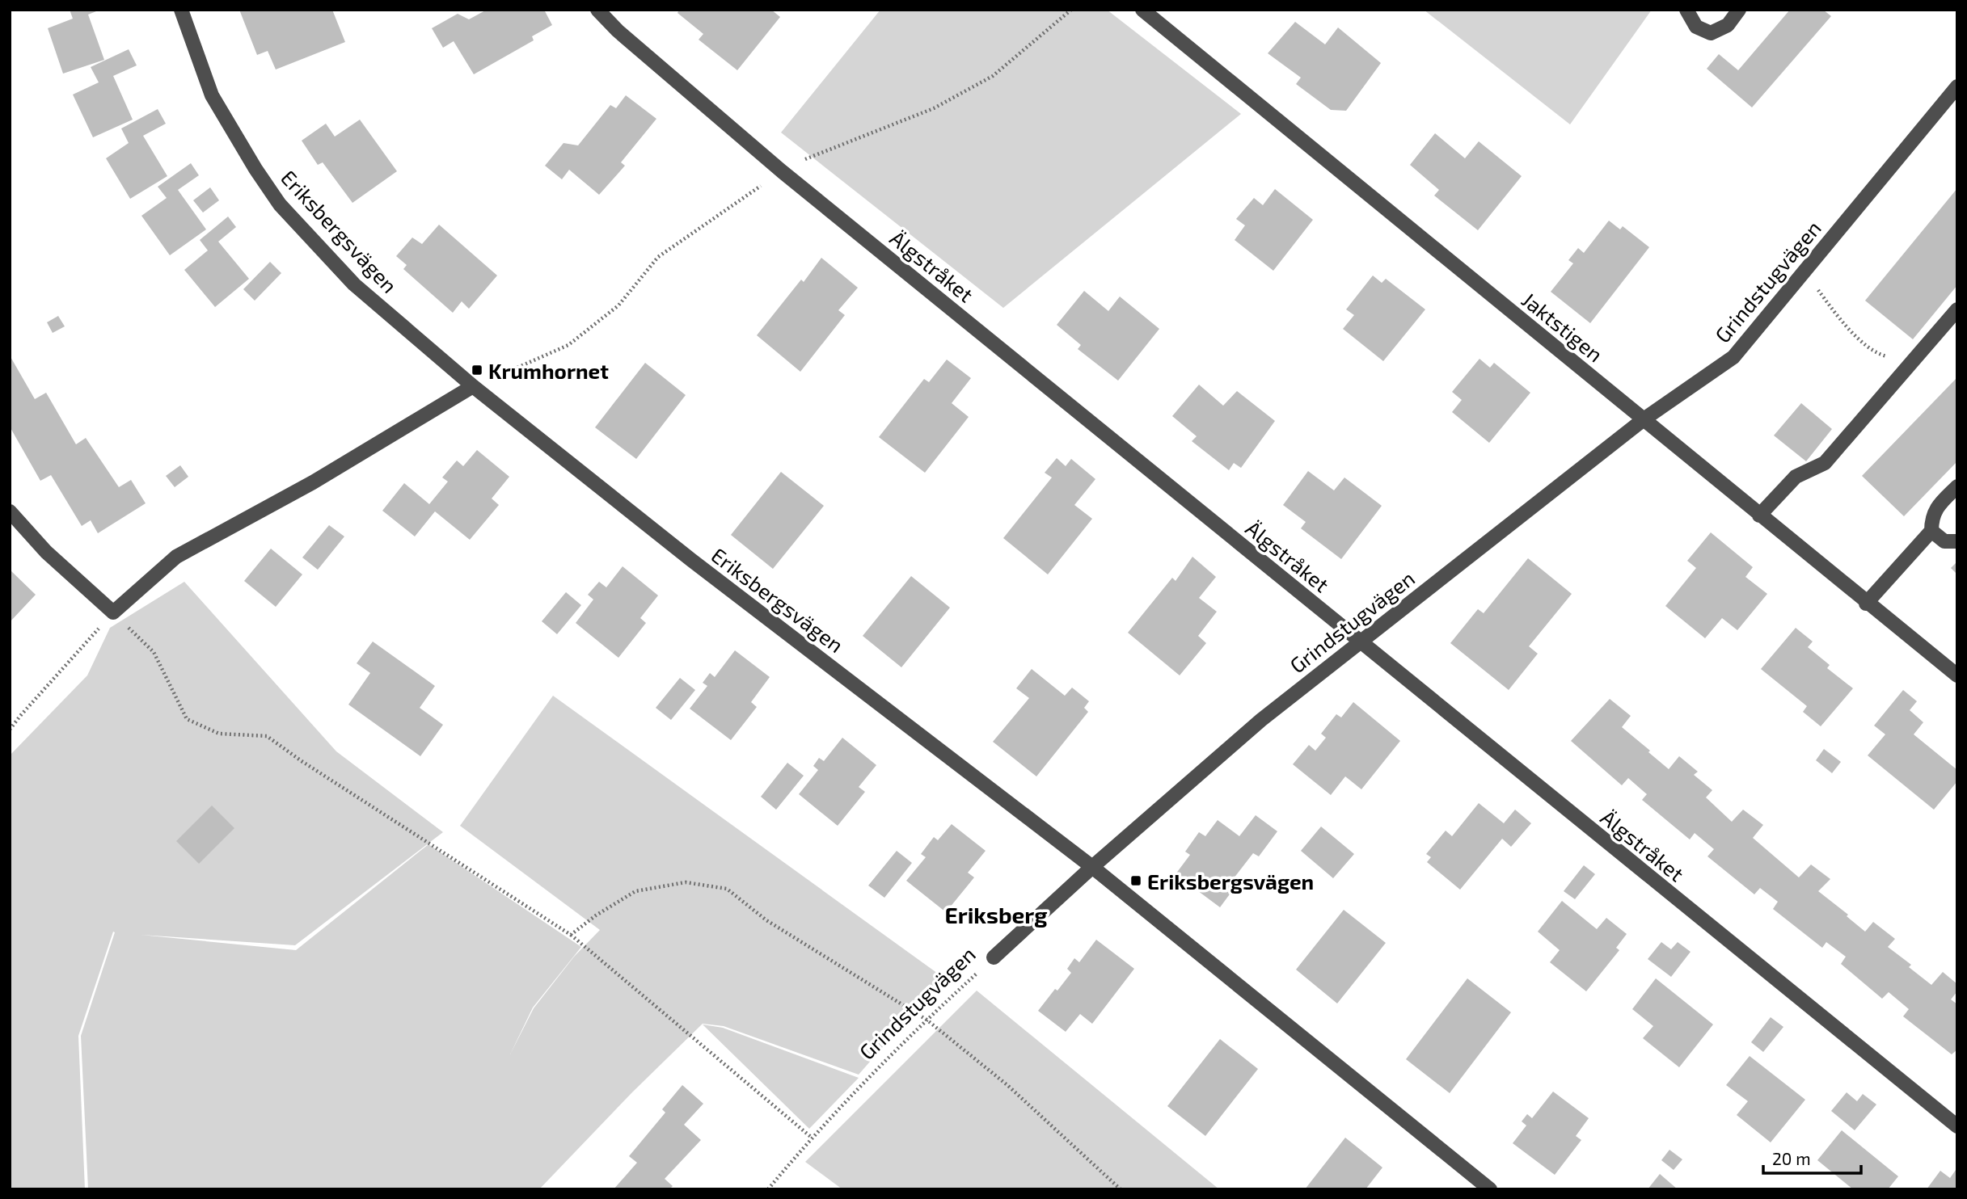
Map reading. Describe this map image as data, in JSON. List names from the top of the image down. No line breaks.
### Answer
{"streets":{"street":["Eriksbergsvägen","Älgstråket","Grindstugvägen","Jaktstigen"]},"crossings":[["Eriksbergsvägen","Grindstugvägen"],["Älgstråket","Grindstugvägen"],["Grindstugvägen","Jaktstigen"]],"districts":["Eriksberg"],"places":{"transit":["Krumhornet","Eriksbergsvägen"]},"scale_bar":"20 m"}
